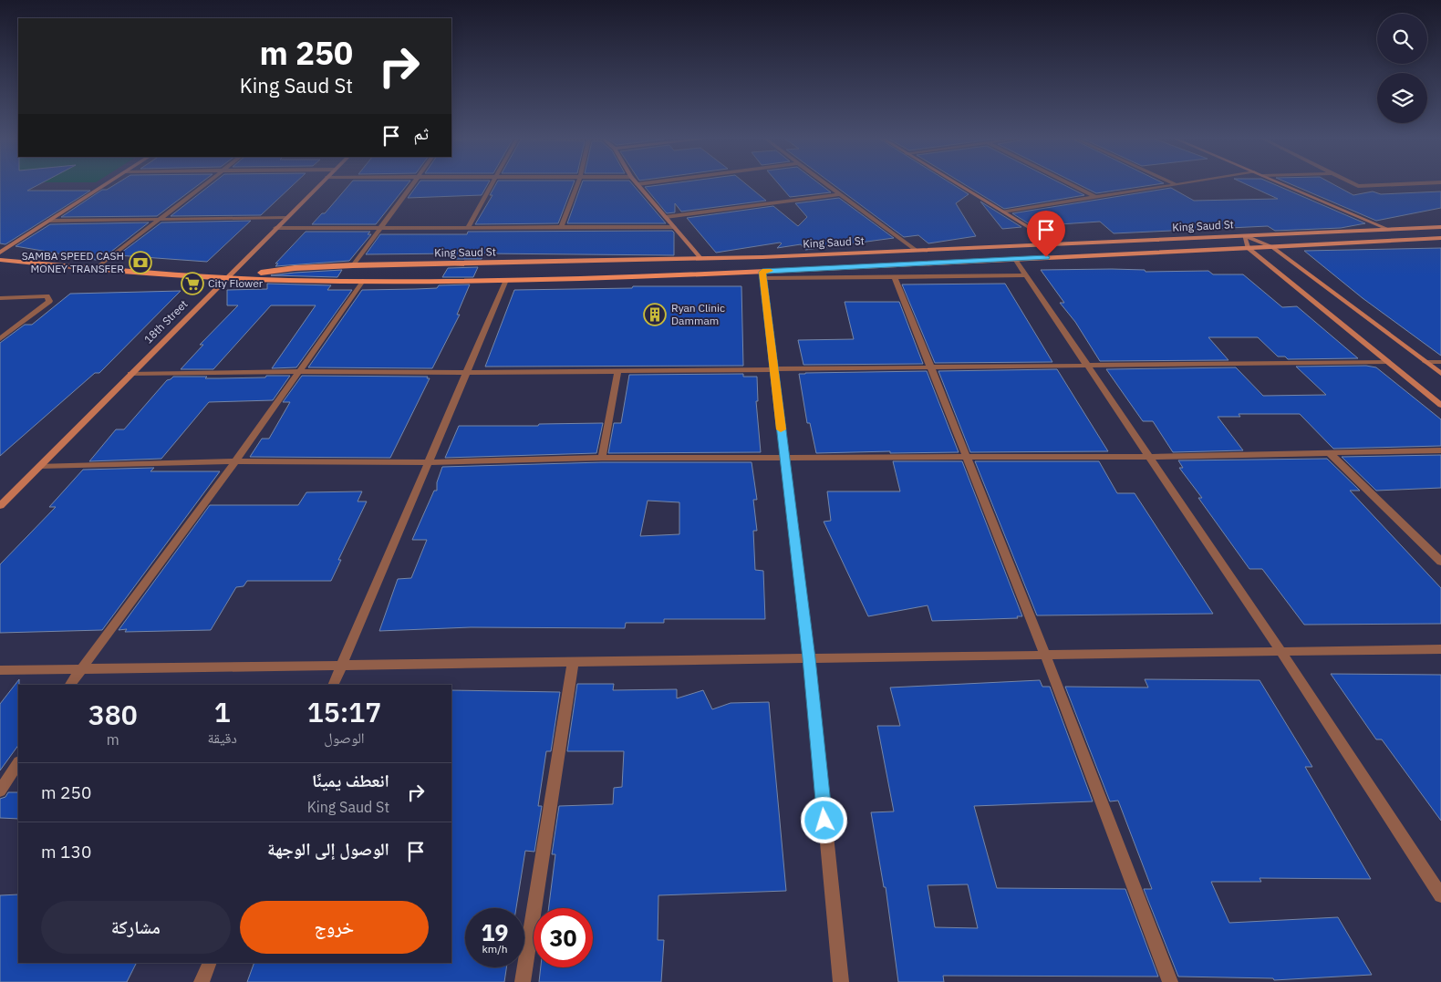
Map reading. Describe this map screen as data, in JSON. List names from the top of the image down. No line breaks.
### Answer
{"streets":{"main road":["King Saud St"],"street":["18th Street"]},"crossings":[["King Saud St","18th Street"]],"places":{"bank":["SAMBA SPEED CASH MONEY TRANSFER"],"supermarket":["City Flower"],"building":["Ryan Clinic Dammam"]},"page":{"turn":["250 m","King Saud St"],"then":"ثم","eta":["15:17","الوصول","1","دقيقة","380","m"],"list":[{"name":"انعطف يمينًا","note":"King Saud St","value":"250 m"},{"name":"الوصول إلى الوجهة","value":"130 m"}],"buttons":["خروج","مشاركة"],"speed":"19 km/h","limit":"30"}}
